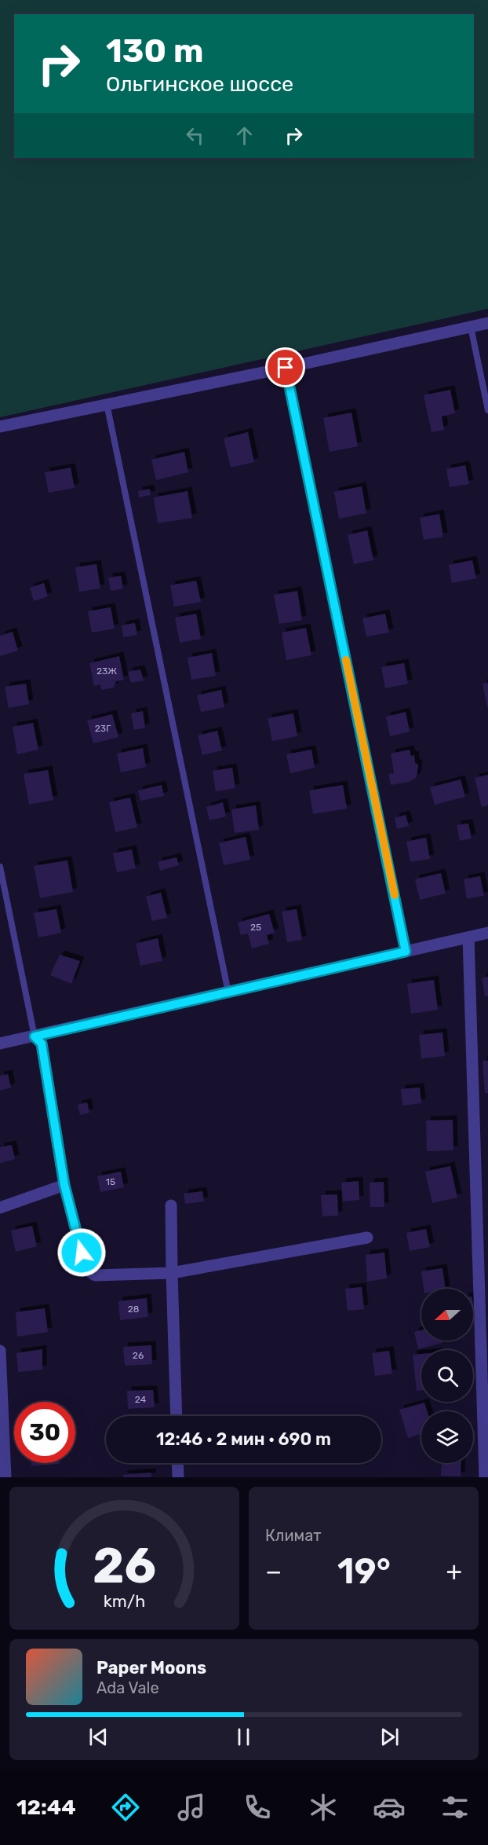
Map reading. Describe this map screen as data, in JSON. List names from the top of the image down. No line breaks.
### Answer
{"house_numbers":["23Ж","23Г","25","15","28","26","24"],"north":"left","page":{"turn":["130 m","Ольгинское шоссе"],"limit":"30","trip":"12:46 · 2 мин · 690 m","tile":"Климат","heat":["−","19°","+"],"song":["Paper Moons","Ada Vale"],"tabs":"12:44","gauge":["26","km/h"]}}
